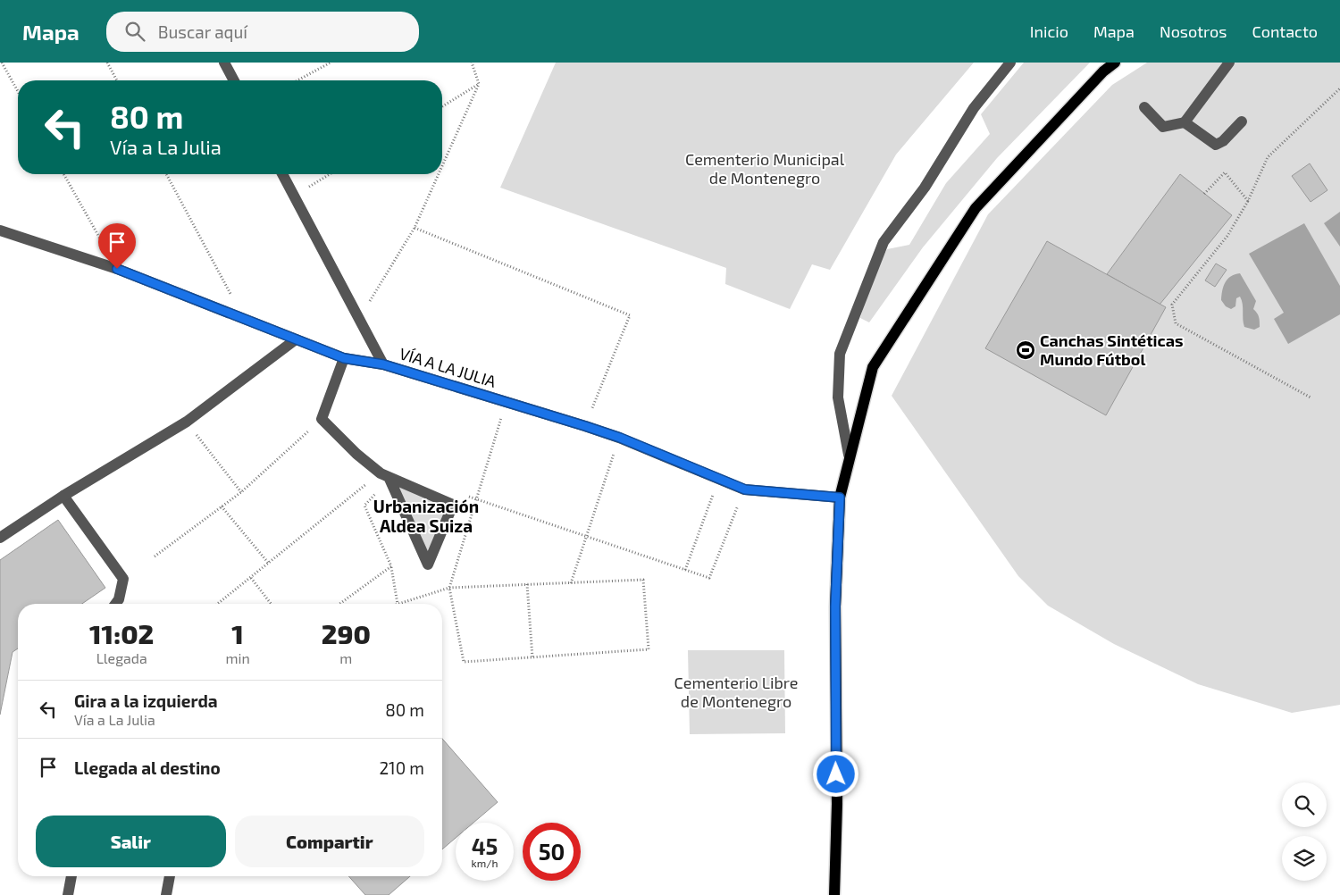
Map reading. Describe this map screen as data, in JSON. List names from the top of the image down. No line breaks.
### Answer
{"streets":{"street":["VÍA A LA JULIA"]},"districts":["Urbanización Aldea Suiza"],"parks":["Cementerio Municipal de Montenegro","Cementerio Libre de Montenegro"],"places":{"sports":["Canchas Sintéticas Mundo Fútbol"]},"page":{"header":"Mapa","search":"Buscar aquí","nav":["Inicio","Mapa","Nosotros","Contacto"],"turn":["80 m","Vía a La Julia"],"eta":["11:02","Llegada","1","min","290","m"],"list":[{"name":"Gira a la izquierda","note":"Vía a La Julia","value":"80 m"},{"name":"Llegada al destino","value":"210 m"}],"buttons":["Salir","Compartir"],"speed":"45 km/h","limit":"50"}}
